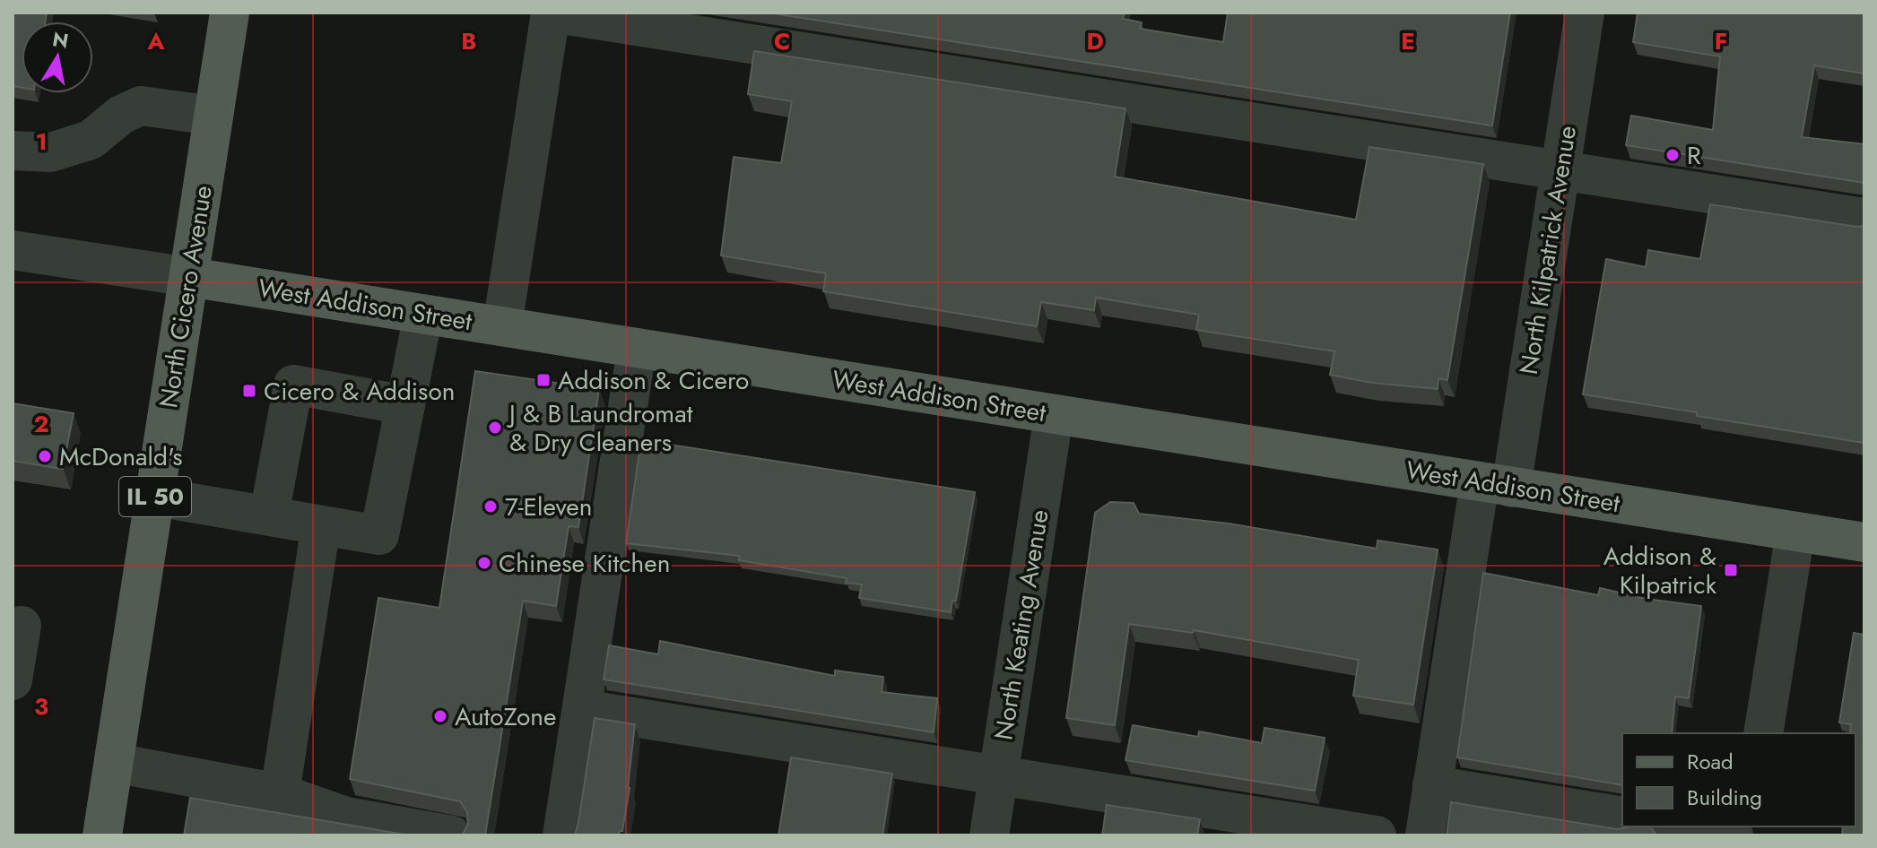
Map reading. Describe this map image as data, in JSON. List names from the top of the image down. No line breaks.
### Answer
{"streets":{"main road":["North Cicero Avenue","West Addison Street","IL 50"],"street":["North Kilpatrick Avenue","North Keating Avenue"]},"crossings":[["North Kilpatrick Avenue","West Addison Street"],["North Cicero Avenue","West Addison Street"],["West Addison Street","North Keating Avenue"]],"places":{"other":["R","J & B Laundromat & Dry Cleaners","McDonald's","7-Eleven","Chinese Kitchen","AutoZone"],"transit":["Addison & Cicero","Cicero & Addison","Addison & Kilpatrick"]},"legend":["Road","Building"],"north":"top","grid":{"columns":["A","B","C","D","E","F"],"rows":["1","2","3"]}}
